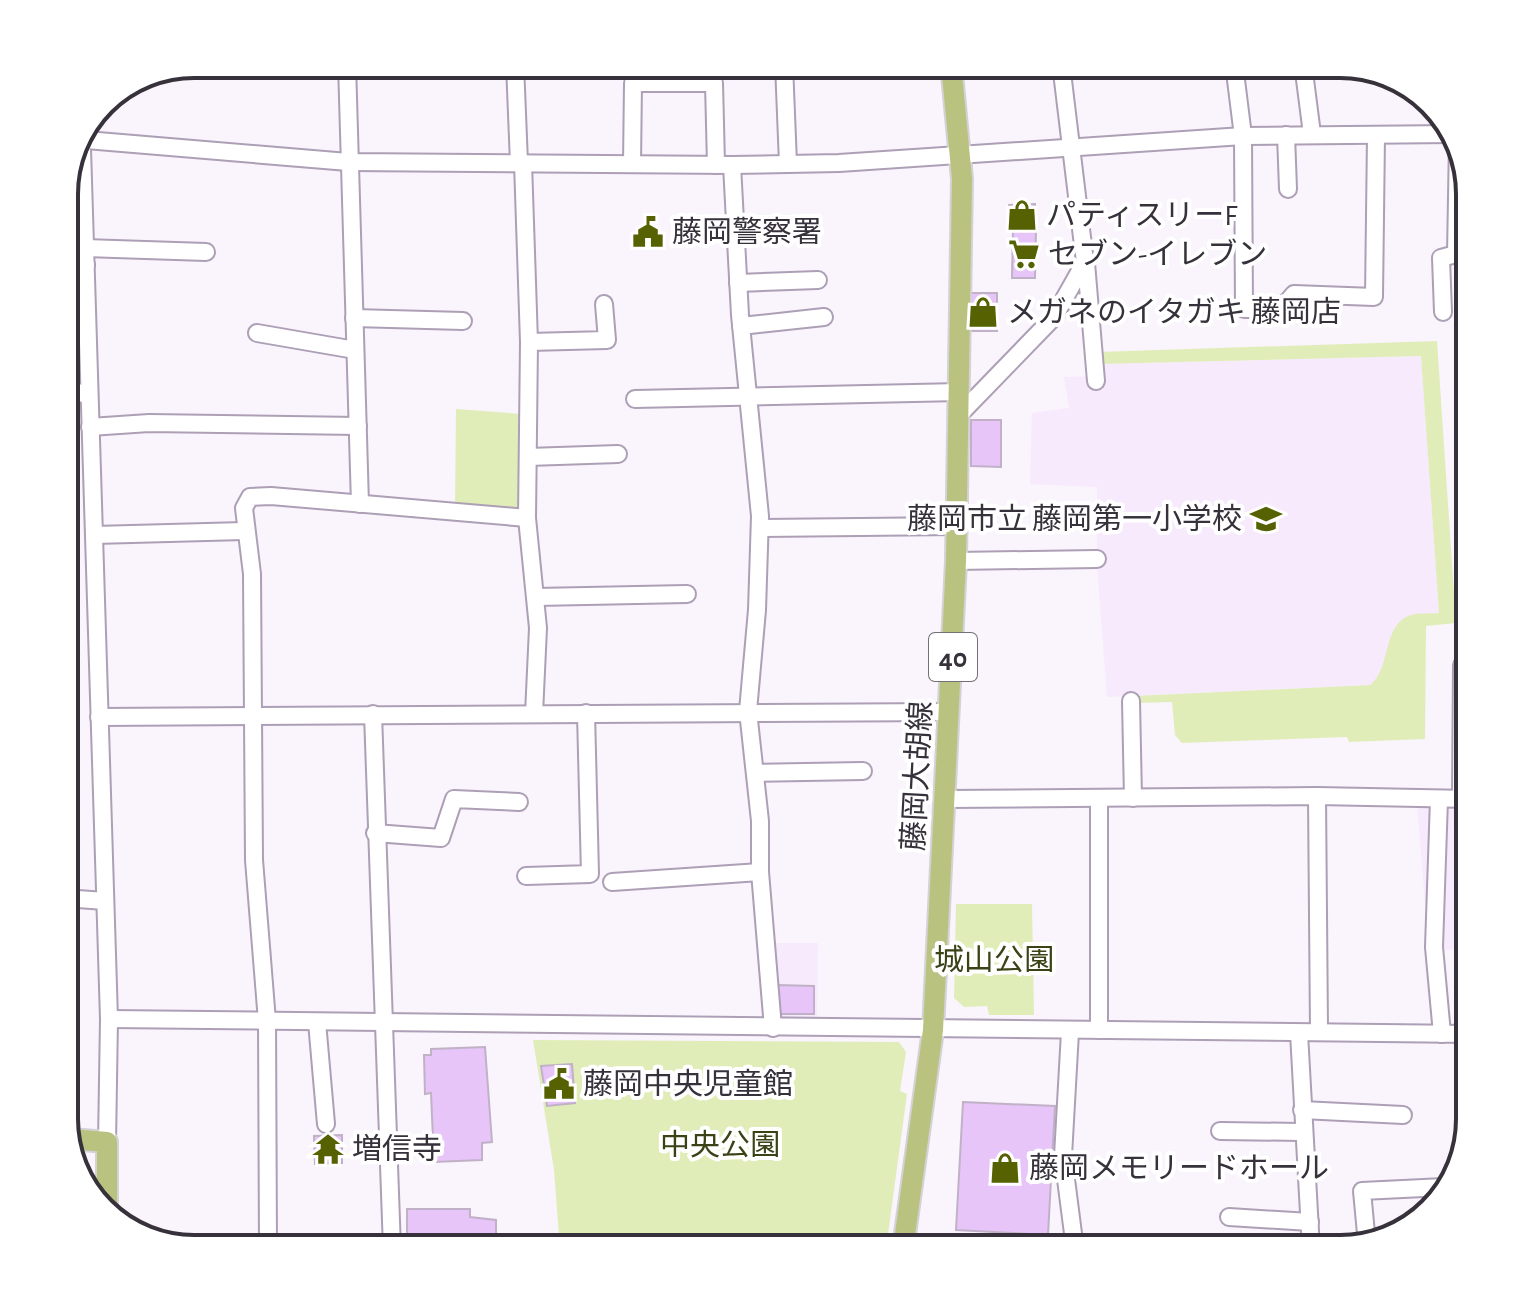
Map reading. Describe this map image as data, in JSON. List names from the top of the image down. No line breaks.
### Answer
{"streets":{"main road":["40","藤岡大胡線"]},"parks":["城山公園","中央公園"],"places":{"shop":["パティスリーF","メガネのイタガキ 藤岡店","藤岡メモリードホール"],"public building":["藤岡警察署","藤岡中央児童館"],"supermarket":["セブン-イレブン"],"school or university":["藤岡市立 藤岡第一小学校"],"temple":["増信寺"]}}
